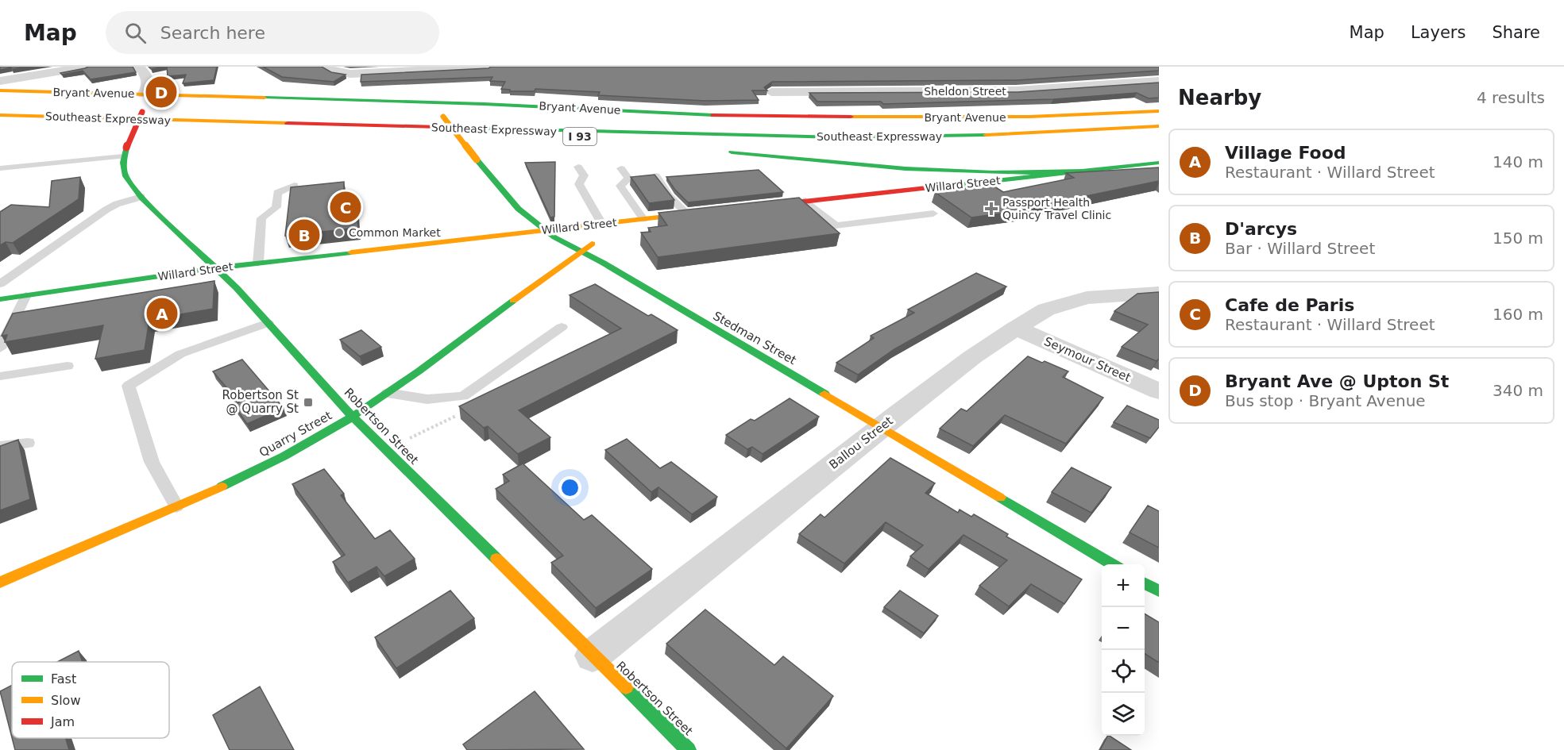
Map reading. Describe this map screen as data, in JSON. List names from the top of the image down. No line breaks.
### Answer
{"streets":{"main road":["Bryant Avenue","Southeast Expressway","I 93","Willard Street","Stedman Street","Robertson Street","Quarry Street"],"street":["Sheldon Street","Seymour Street","Ballou Street"]},"crossings":[["Bryant Avenue","Stedman Street"],["Willard Street","Stedman Street"],["Willard Street","Robertson Street"],["Willard Street","Quarry Street"],["Stedman Street","Quarry Street"],["Stedman Street","Ballou Street"],["Seymour Street","Ballou Street"],["Robertson Street","Quarry Street"],["Robertson Street","Ballou Street"]],"places":{"health":["Passport Health Quincy Travel Clinic"],"other":["Common Market"],"transit":["Robertson St @ Quarry St"]},"legend":["Fast","Slow","Jam"],"page":{"header":"Map","search":"Search here","nav":["Map","Layers","Share"],"heading":["Nearby","4 results"],"pins":["D","C","B","A"],"list":[{"mark":"A","name":"Village Food","note":"Restaurant · Willard Street","value":"140 m"},{"mark":"B","name":"D'arcys","note":"Bar · Willard Street","value":"150 m"},{"mark":"C","name":"Cafe de Paris","note":"Restaurant · Willard Street","value":"160 m"},{"mark":"D","name":"Bryant Ave @ Upton St","note":"Bus stop · Bryant Avenue","value":"340 m"}],"map_buttons":["+","−"]}}
